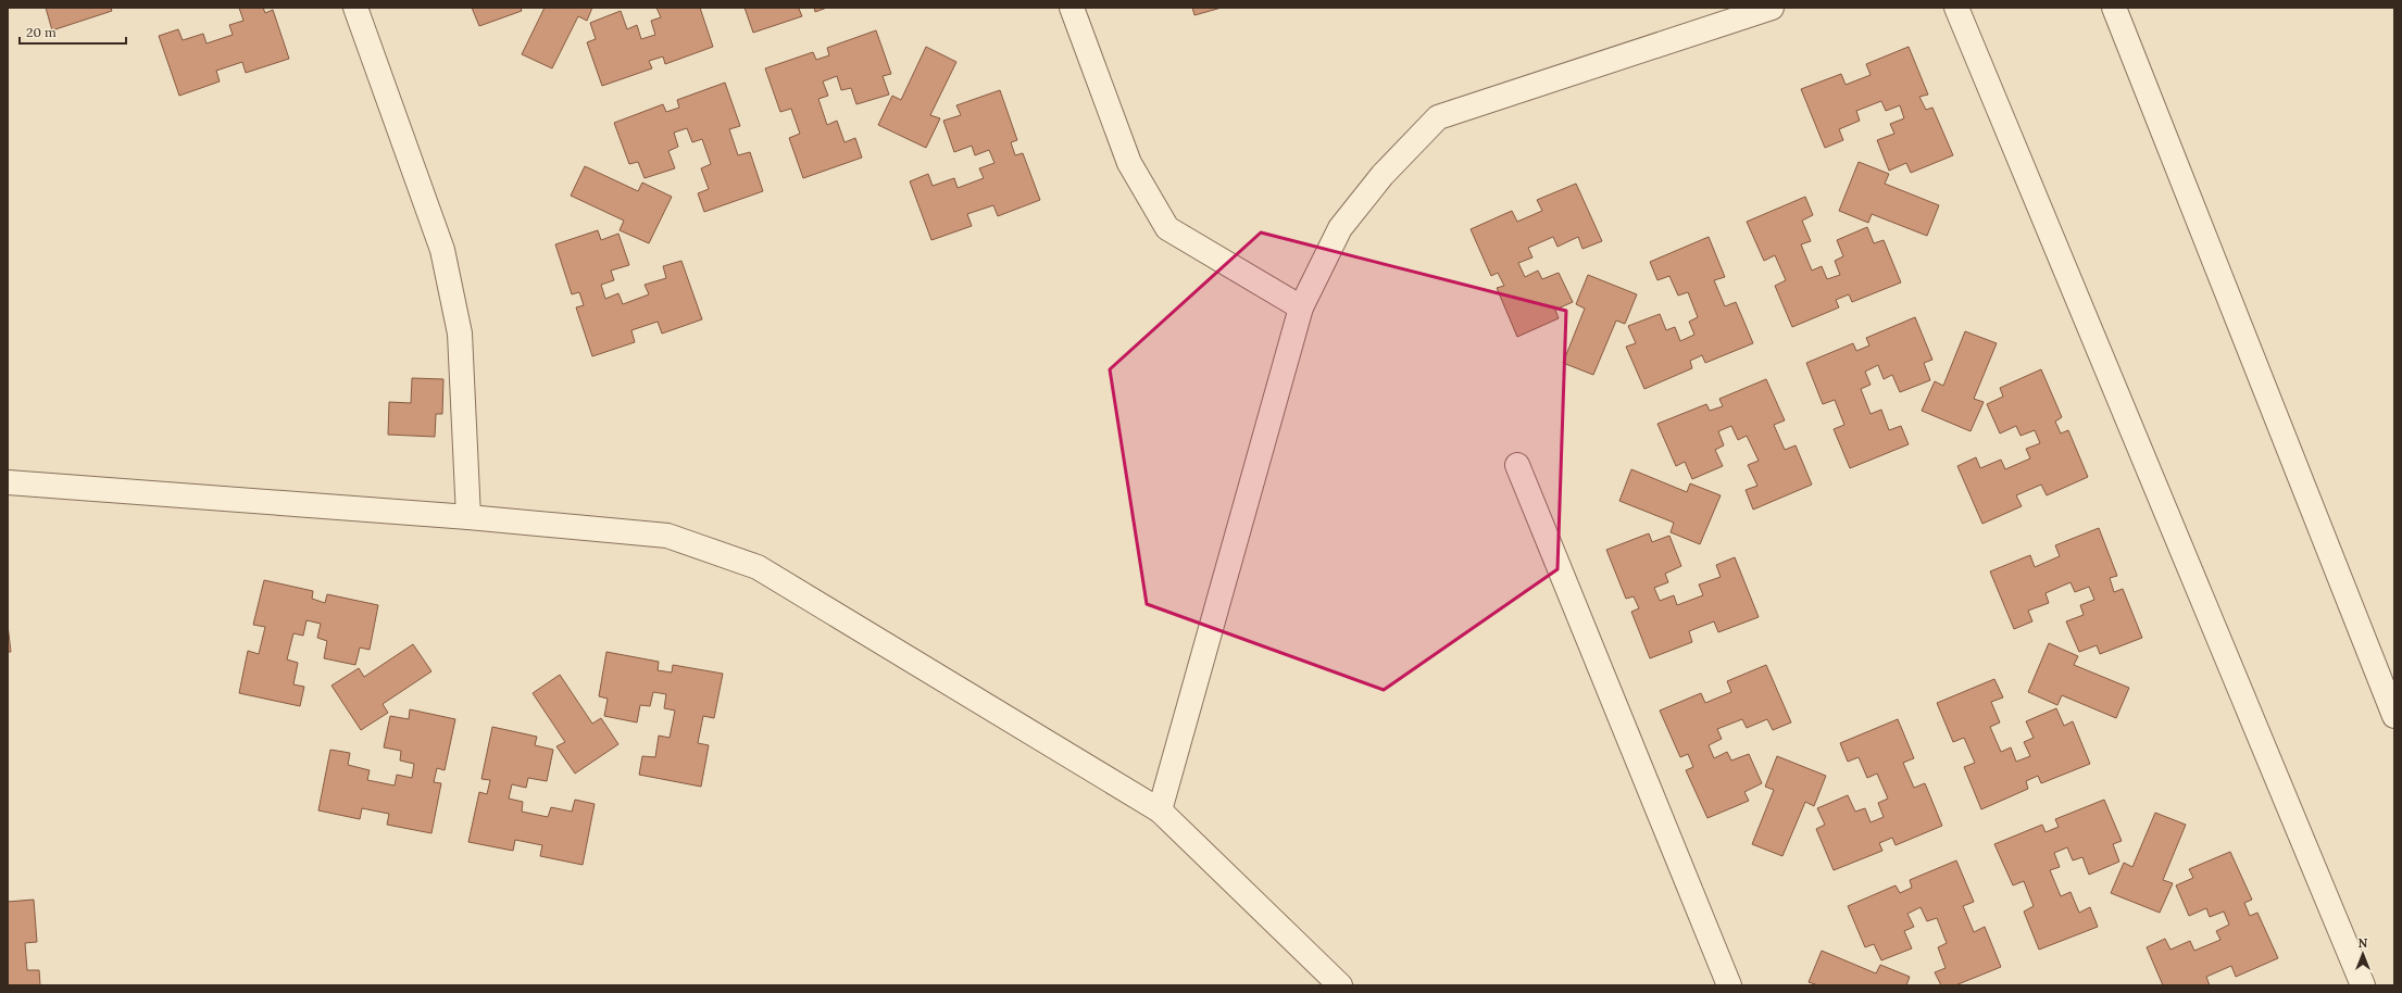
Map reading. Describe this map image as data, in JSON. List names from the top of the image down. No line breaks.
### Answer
{"scale_bar":"20 m","north":"top"}
